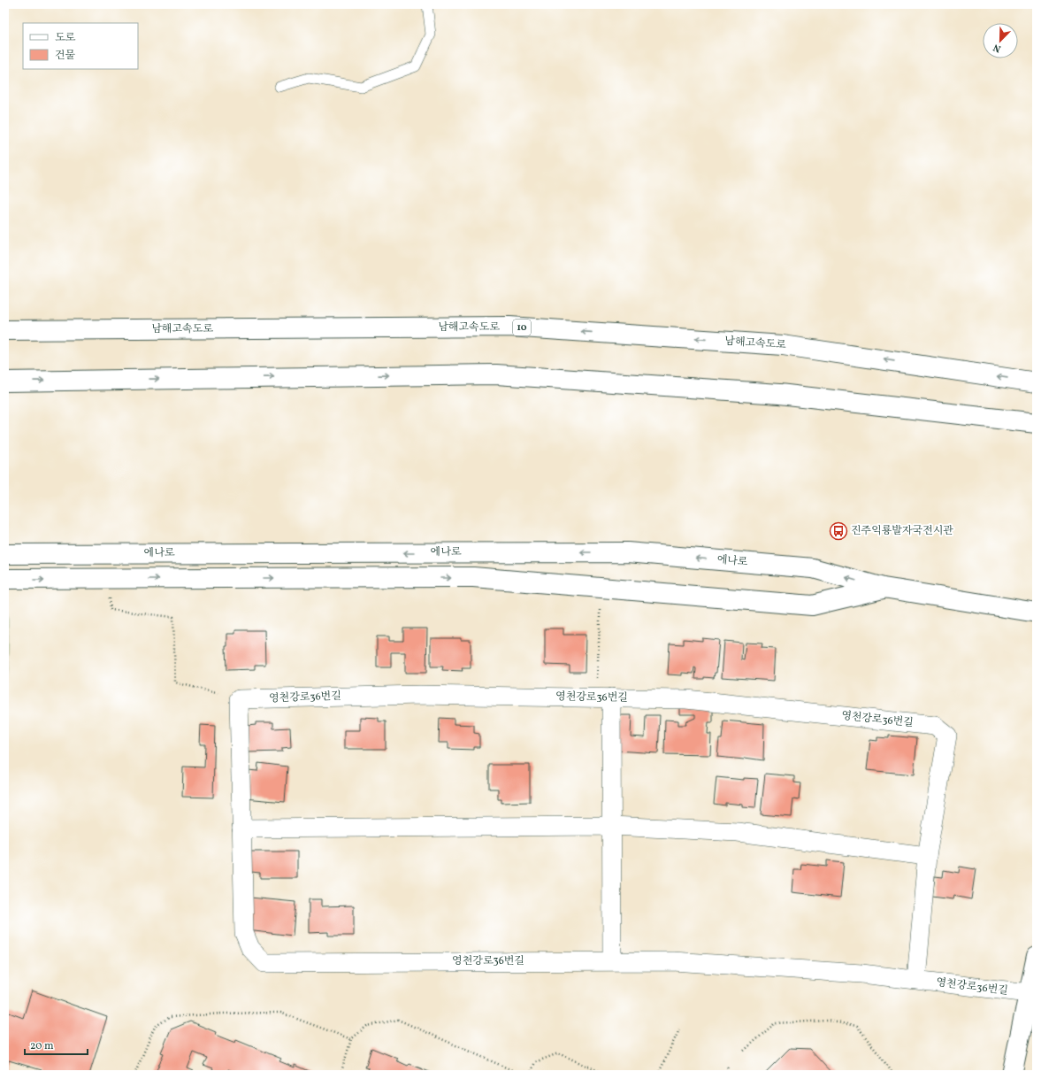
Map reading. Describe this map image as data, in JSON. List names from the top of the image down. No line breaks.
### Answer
{"streets":{"main road":["남해고속도로","10","에나로"],"street":["영천강로36번길"]},"places":{"bus stop":["진주익룡발자국전시관"]},"legend":["도로","건물"],"scale_bar":"20 m","north":"bottom left"}
